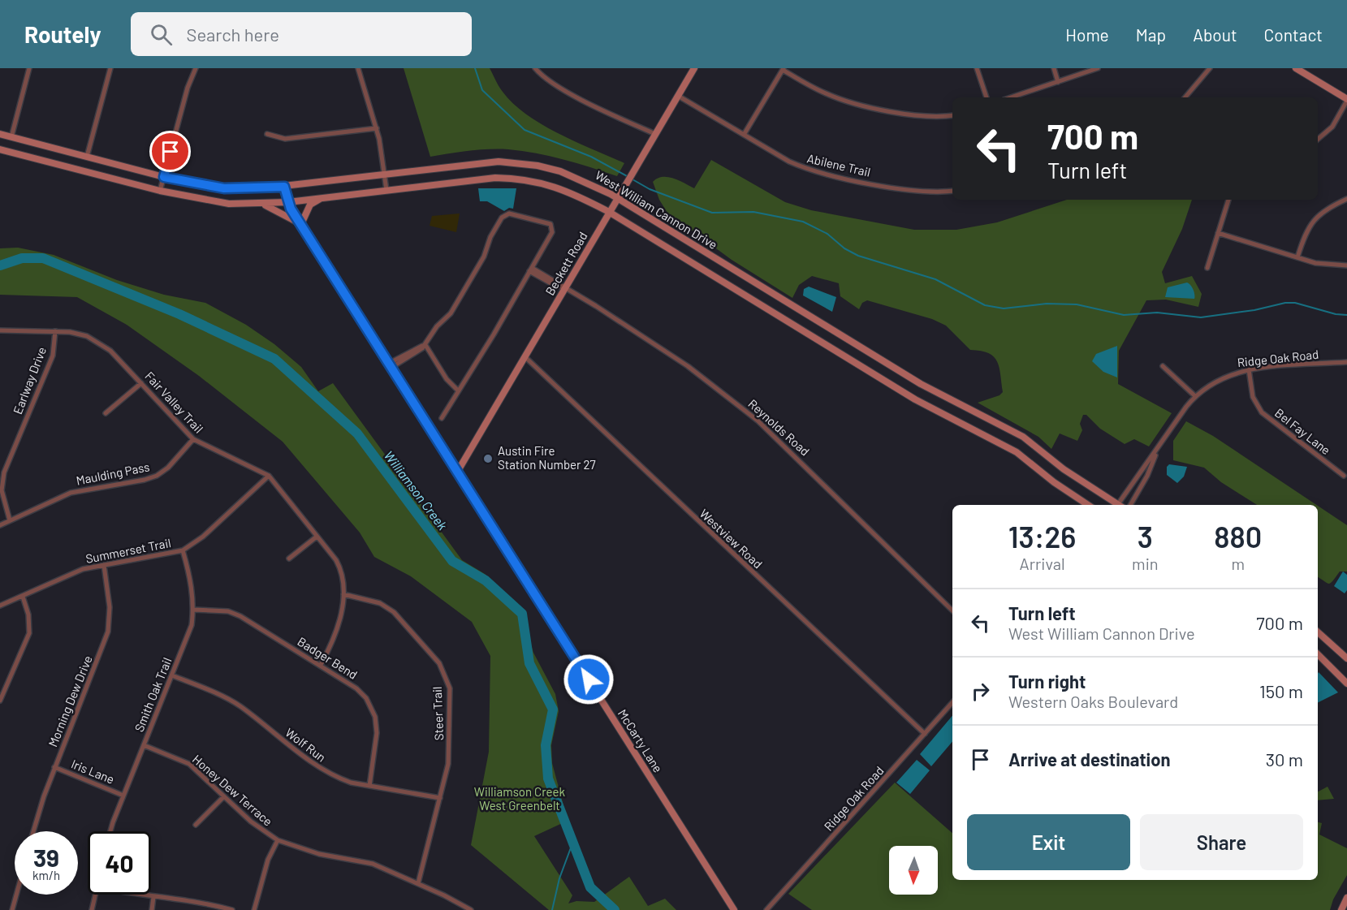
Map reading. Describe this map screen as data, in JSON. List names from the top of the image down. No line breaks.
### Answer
{"streets":{"main road":["West William Cannon Drive","Beckett Road","McCarty Lane"],"street":["Abilene Trail","Ridge Oak Road","Earlway Drive","Fair Valley Trail","Reynolds Road","Bel Fay Lane","Maulding Pass","Westview Road","Summerset Trail","Badger Bend","Smith Oak Trail","Morning Dew Drive","Steer Trail","Wolf Run","Iris Lane","Honey Dew Terrace"]},"crossings":[["Abilene Trail","Beckett Road"],["West William Cannon Drive","Beckett Road"],["West William Cannon Drive","McCarty Lane"],["Beckett Road","Reynolds Road"],["Beckett Road","Westview Road"],["Beckett Road","McCarty Lane"],["Ridge Oak Road","Bel Fay Lane"],["Ridge Oak Road","Westview Road"],["Earlway Drive","Fair Valley Trail"],["Earlway Drive","Maulding Pass"],["Fair Valley Trail","Maulding Pass"],["Fair Valley Trail","Summerset Trail"],["Fair Valley Trail","Badger Bend"],["Fair Valley Trail","Steer Trail"],["Summerset Trail","Smith Oak Trail"],["Summerset Trail","Morning Dew Drive"],["Badger Bend","Smith Oak Trail"],["Badger Bend","Wolf Run"],["Smith Oak Trail","Wolf Run"],["Smith Oak Trail","Iris Lane"],["Smith Oak Trail","Honey Dew Terrace"],["Morning Dew Drive","Iris Lane"],["Steer Trail","Wolf Run"],["Steer Trail","Honey Dew Terrace"]],"water":["Williamson Creek"],"parks":["Williamson Creek West Greenbelt"],"places":["Austin Fire Station Number 27"],"north":"bottom","page":{"header":"Routely","search":"Search here","nav":["Home","Map","About","Contact"],"turn":["700 m","Turn left"],"eta":["13:26","Arrival","3","min","880","m"],"list":[{"name":"Turn left","note":"West William Cannon Drive","value":"700 m"},{"name":"Turn right","note":"Western Oaks Boulevard","value":"150 m"},{"name":"Arrive at destination","value":"30 m"}],"buttons":["Exit","Share"],"speed":"39 km/h","limit":"40"}}
